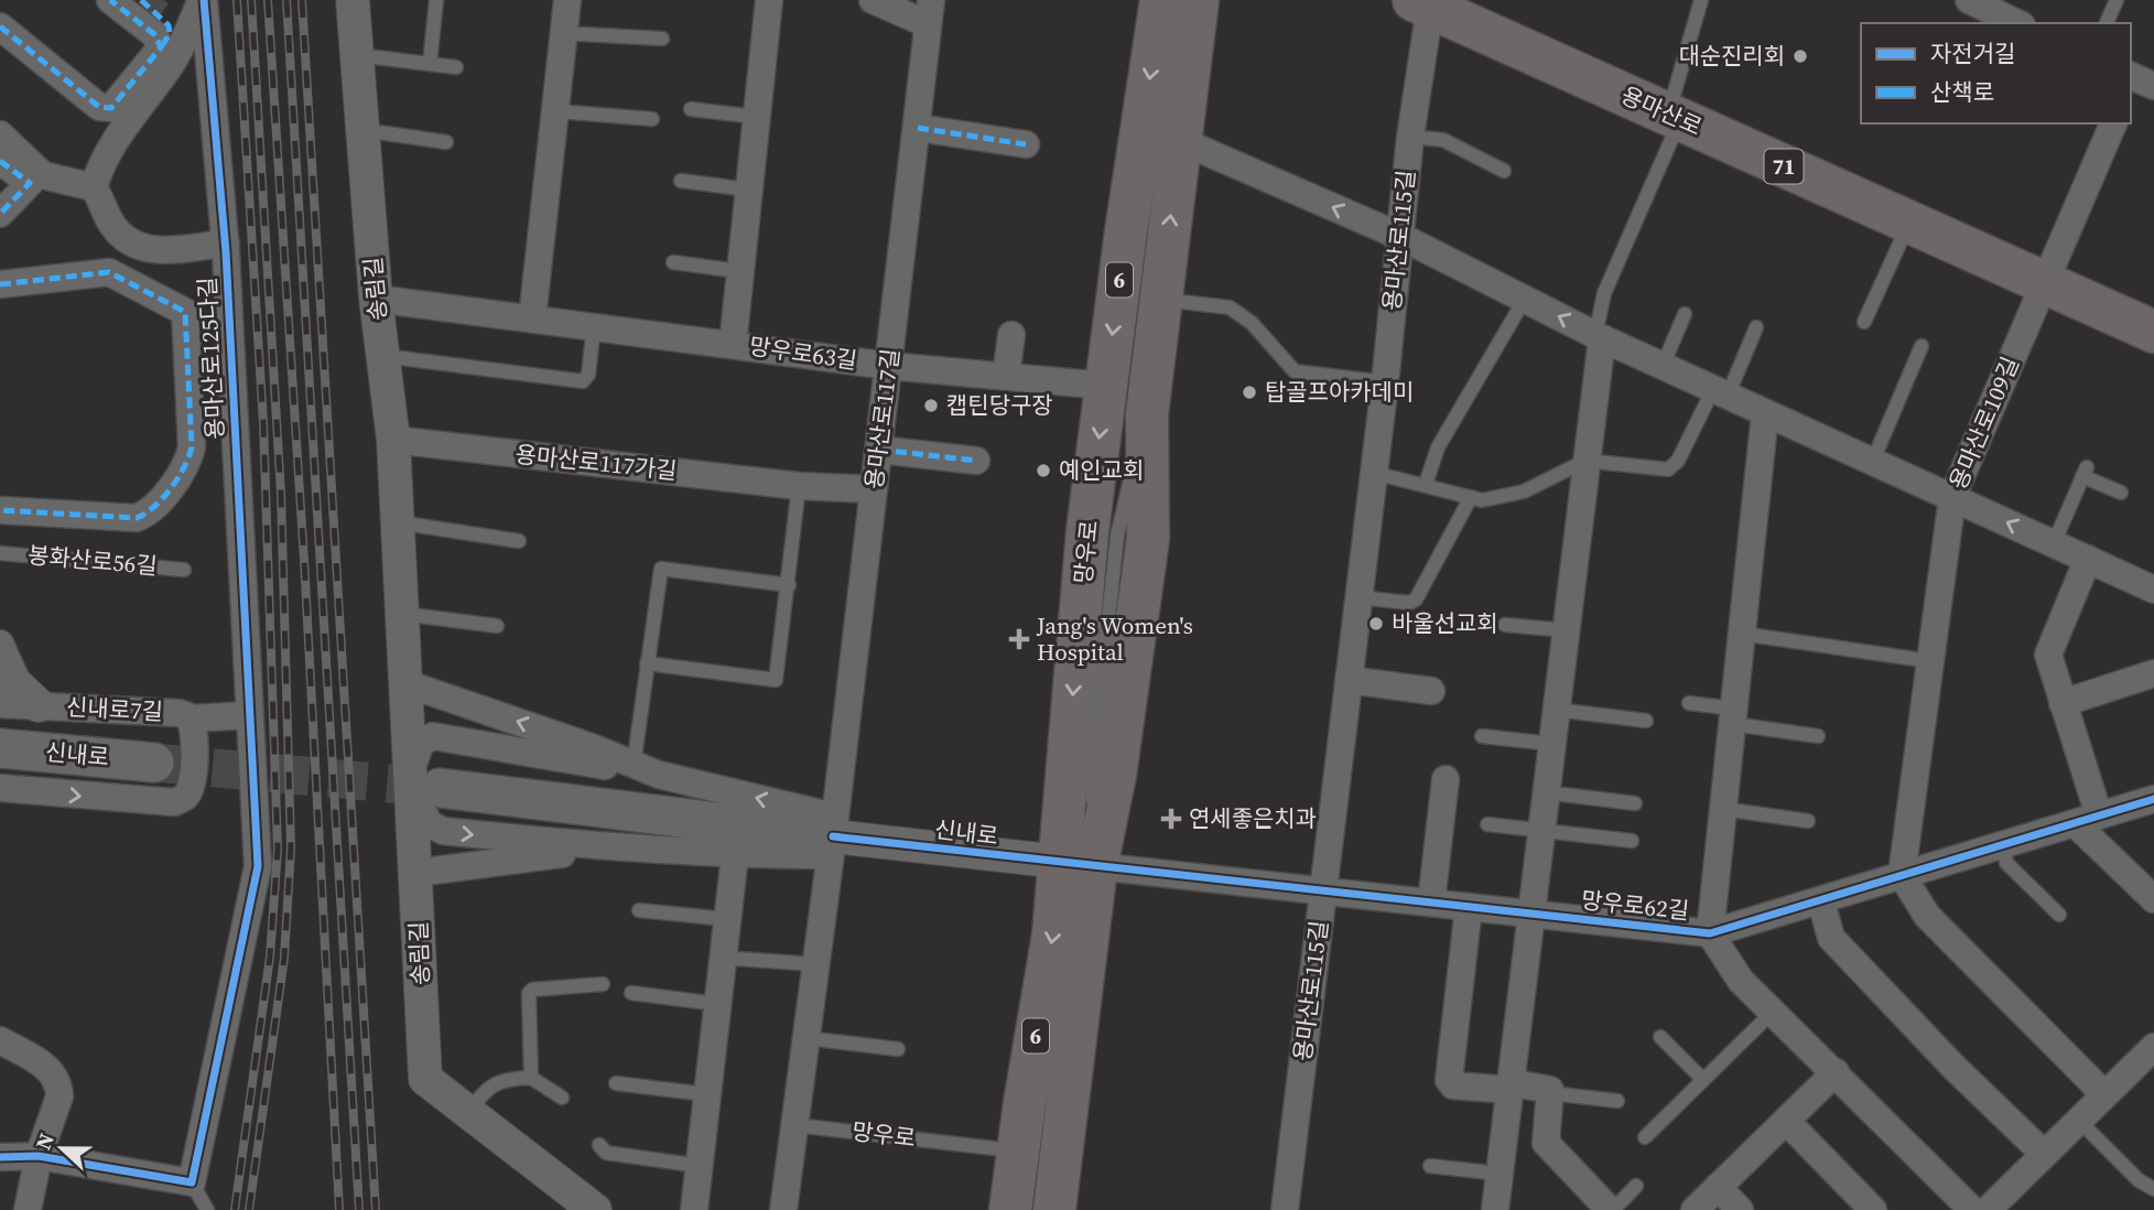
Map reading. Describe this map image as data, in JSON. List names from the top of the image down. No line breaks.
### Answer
{"streets":{"main road":["용마산로","71","6","망우로","신내로"],"street":["용마산로115길","송림길","망우로63길","용마산로125다길","용마산로117길","용마산로109길","용마산로117가길","신내로7길","망우로62길"],"lane":["봉화산로56길"]},"crossings":[["용마산로","용마산로115길"],["용마산로","용마산로109길"],["용마산로115길","망우로62길"],["송림길","망우로63길"],["송림길","용마산로117가길"],["송림길","신내로"],["망우로63길","용마산로117길"],["망우로63길","망우로"],["용마산로117길","용마산로117가길"],["용마산로117길","망우로"],["용마산로117길","신내로"],["용마산로109길","망우로62길"],["망우로","신내로"],["망우로","망우로62길"],["신내로","망우로62길"]],"places":{"other":["대순진리회","탑골프아카데미","캡틴당구장","예인교회","바울선교회"],"health":["Jang's Women's Hospital","연세좋은치과"]},"legend":["자전거길","산책로"],"north":"left"}
